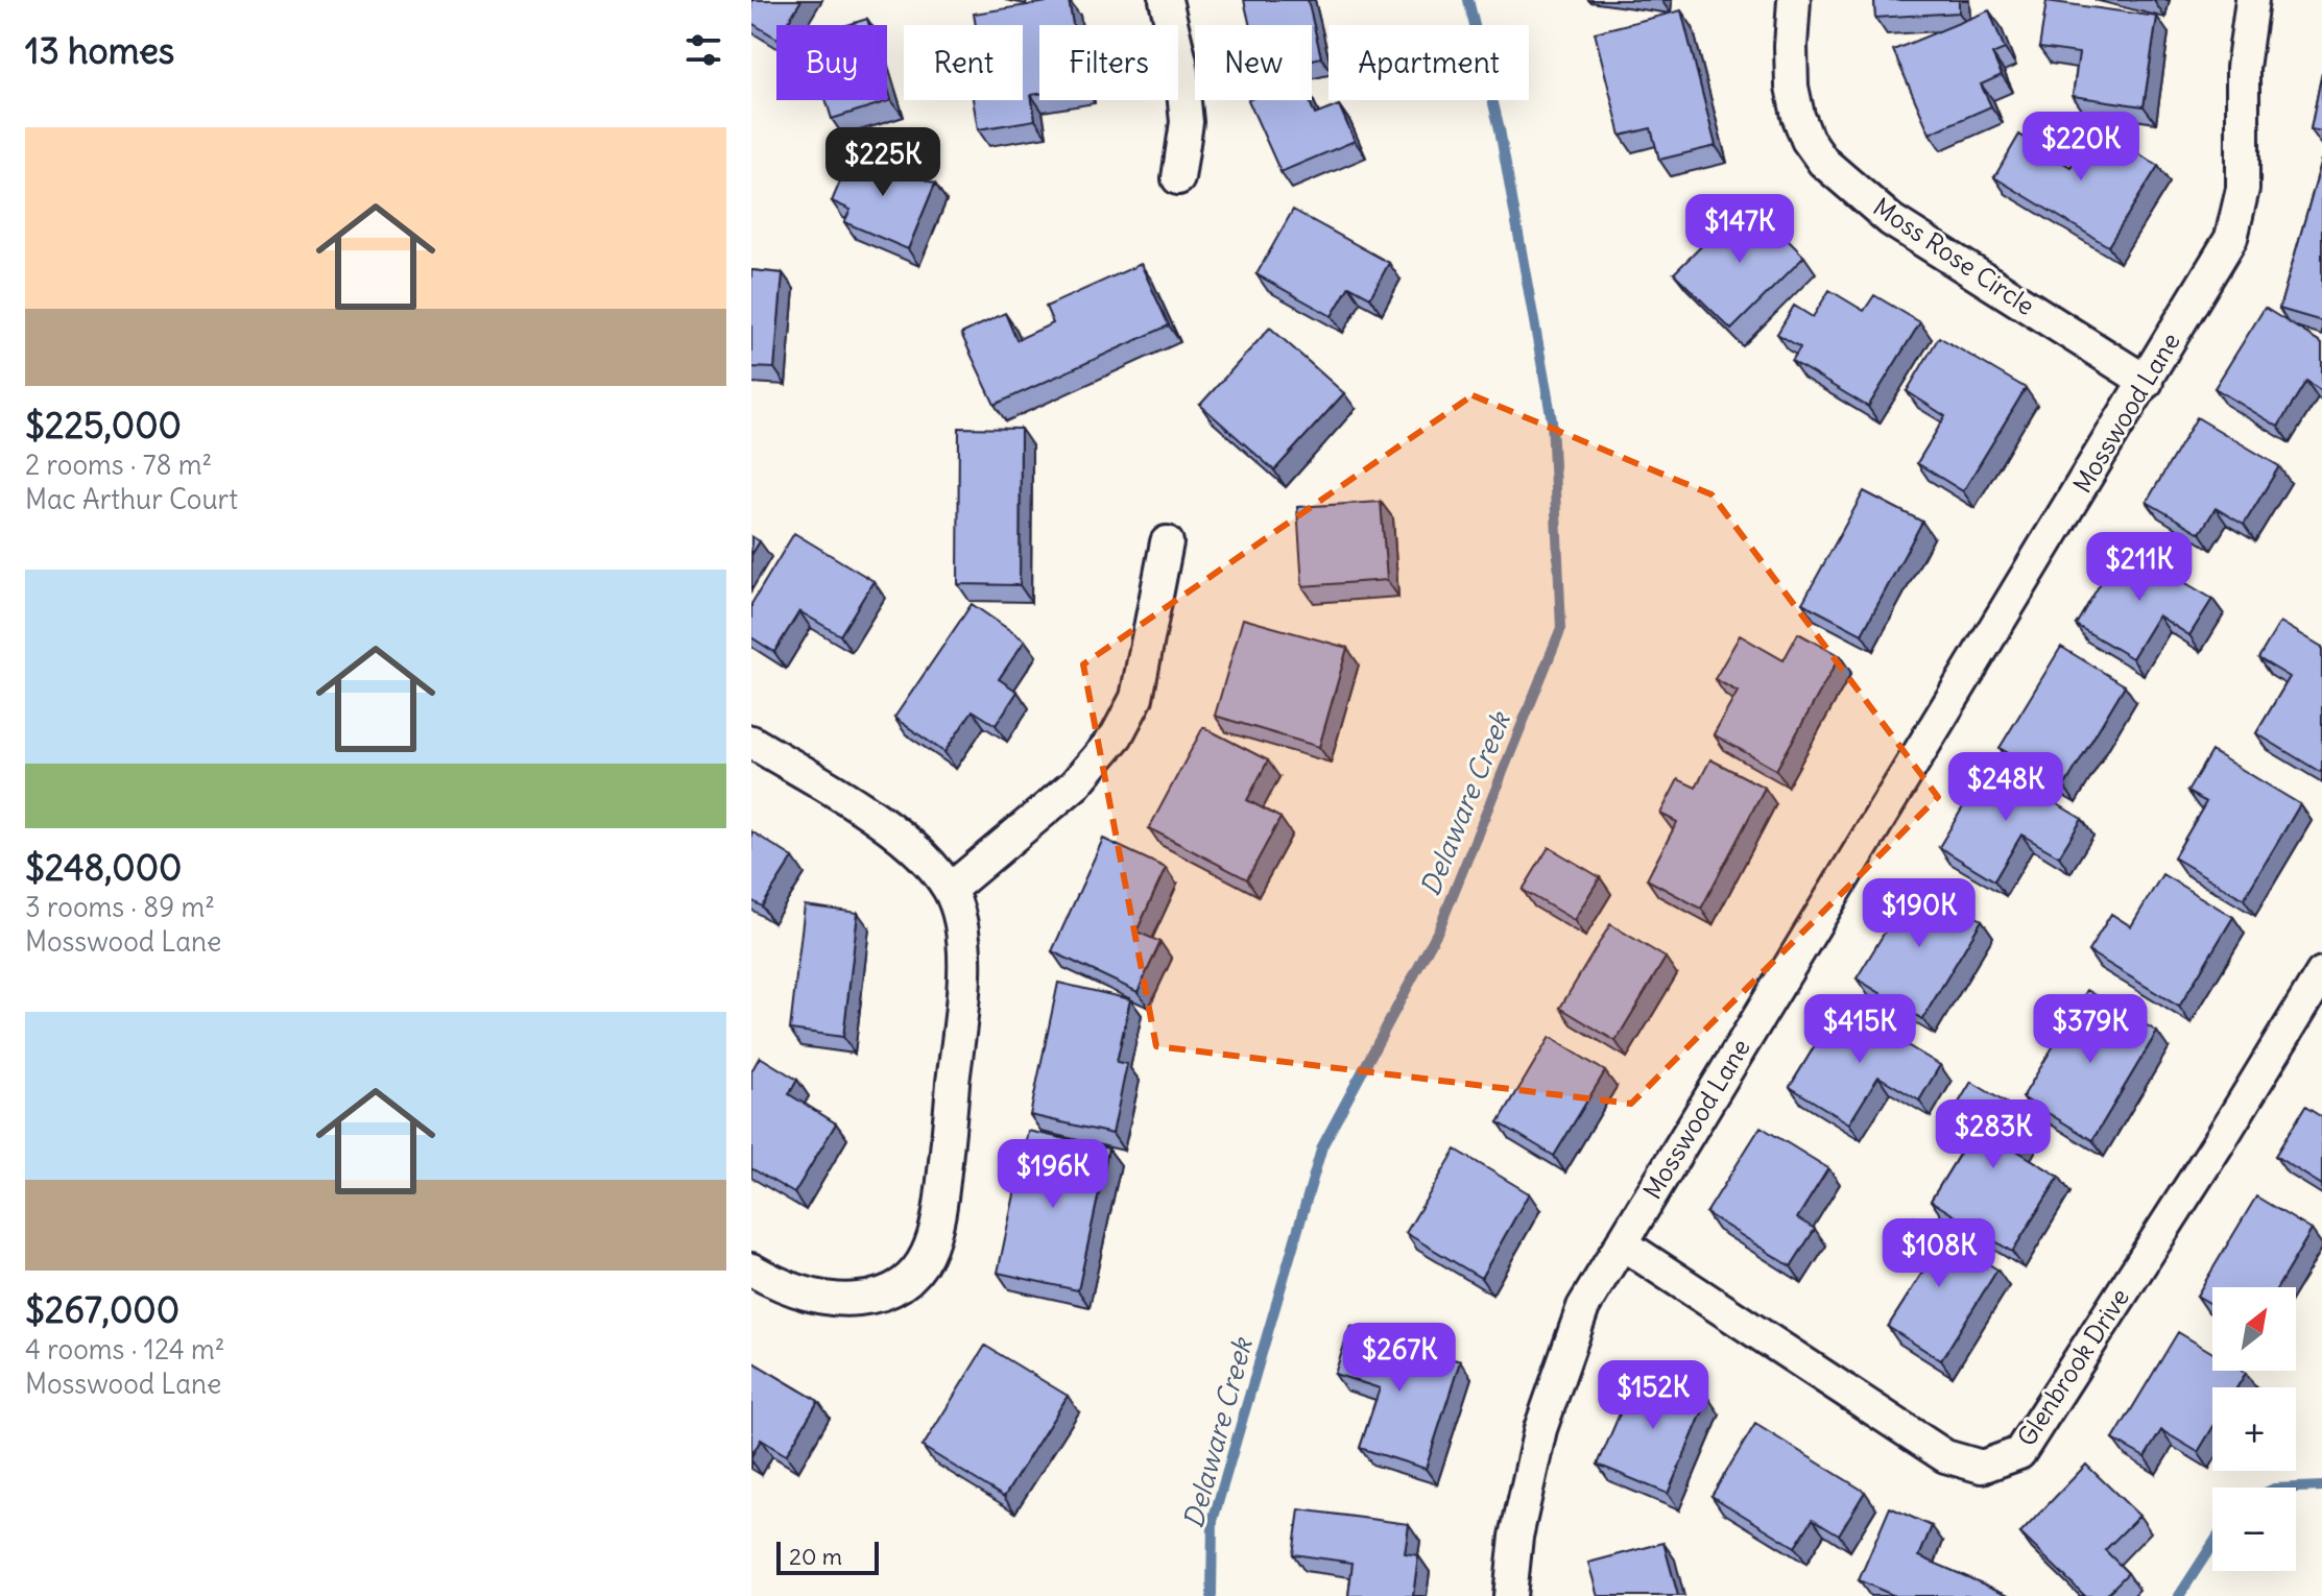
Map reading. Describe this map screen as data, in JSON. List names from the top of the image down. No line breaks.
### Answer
{"streets":{"street":["Moss Rose Circle","Mosswood Lane","Glenbrook Drive"]},"crossings":[["Moss Rose Circle","Mosswood Lane"],["Mosswood Lane","Glenbrook Drive"]],"water":["Delaware Creek"],"scale_bar":"20 m","north":"top right","page":{"heading":"13 homes","chip":["Buy","Rent","Filters","New","Apartment"],"list":[{"name":"$225,000","note":"2 rooms · 78 m² · Mac Arthur Court"},{"name":"$248,000","note":"3 rooms · 89 m² · Mosswood Lane"},{"name":"$267,000","note":"4 rooms · 124 m² · Mosswood Lane"}],"price":["$220K","$225K","$147K","$211K","$248K","$190K","$415K","$379K","$283K","$196K","$108K","$267K","$152K"],"map_buttons":["+","−"],"scale":"20 m"}}
